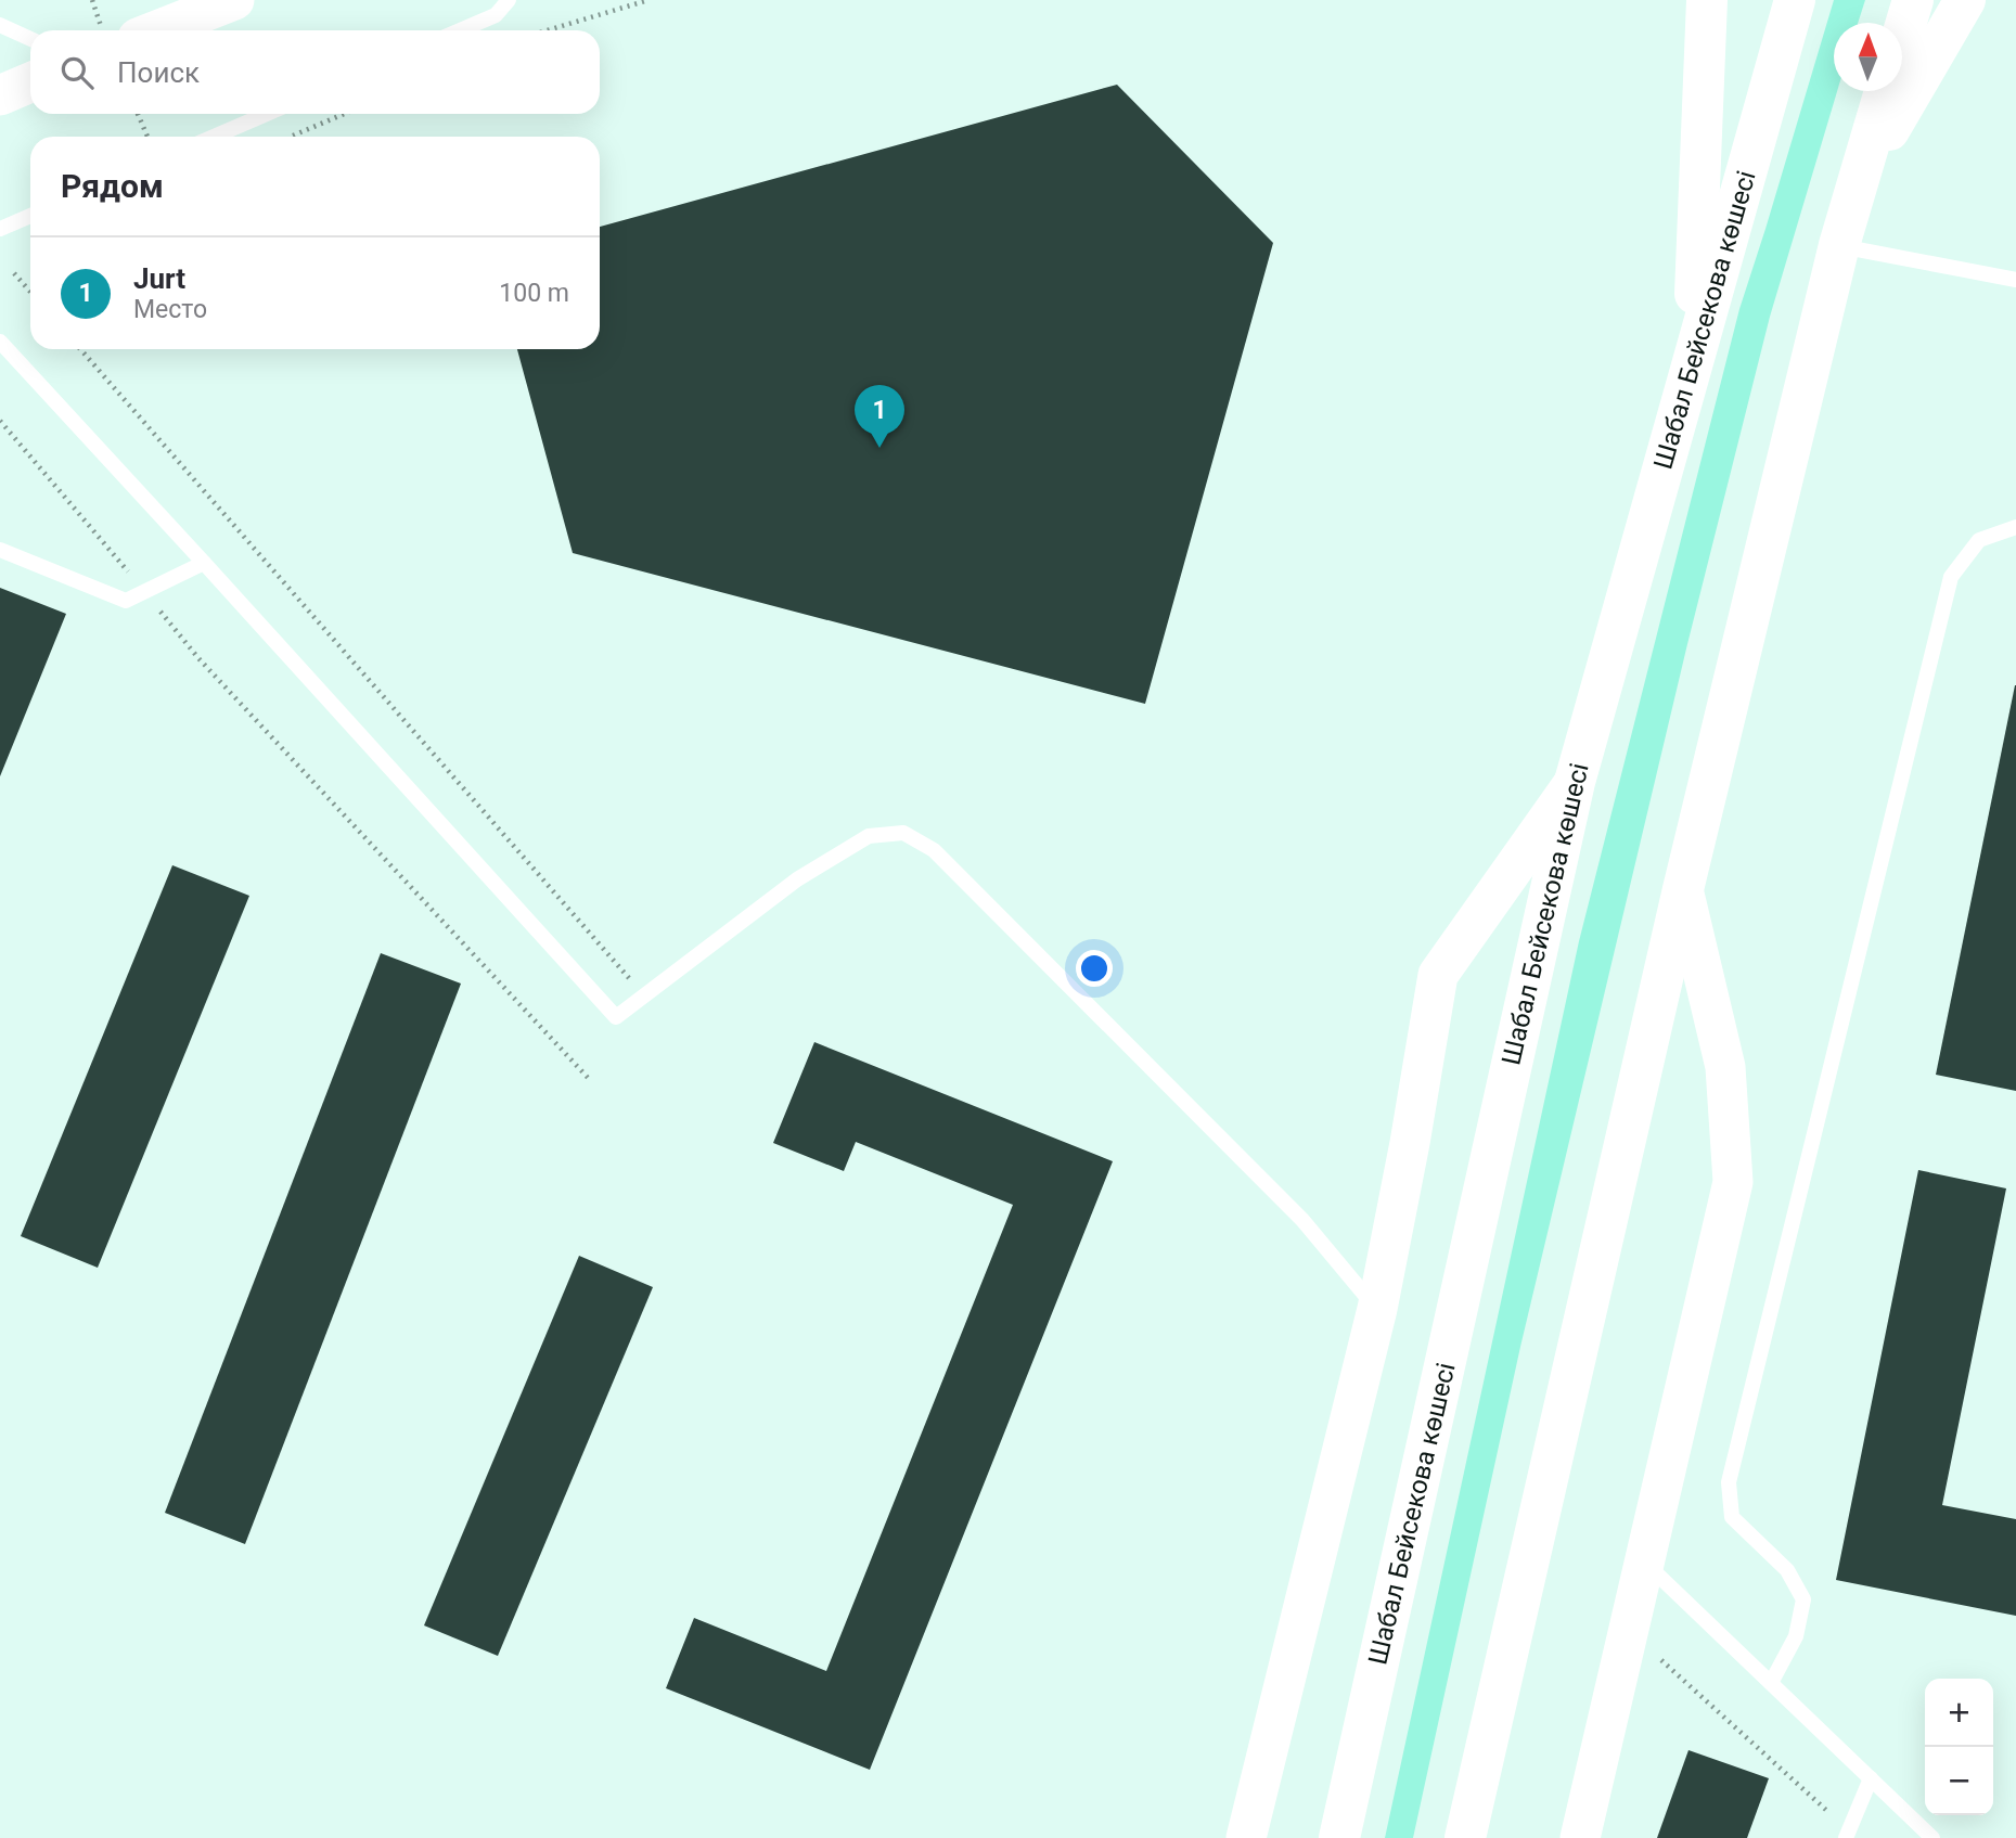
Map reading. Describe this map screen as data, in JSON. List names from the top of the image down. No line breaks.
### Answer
{"streets":{"main road":["Шабал Бейсекова көшесі"]},"north":"top","page":{"search":"Поиск","heading":"Рядом","list":[{"mark":"1","name":"Jurt","note":"Место","value":"100 m"}],"pins":"1","map_buttons":["+","−"]}}
